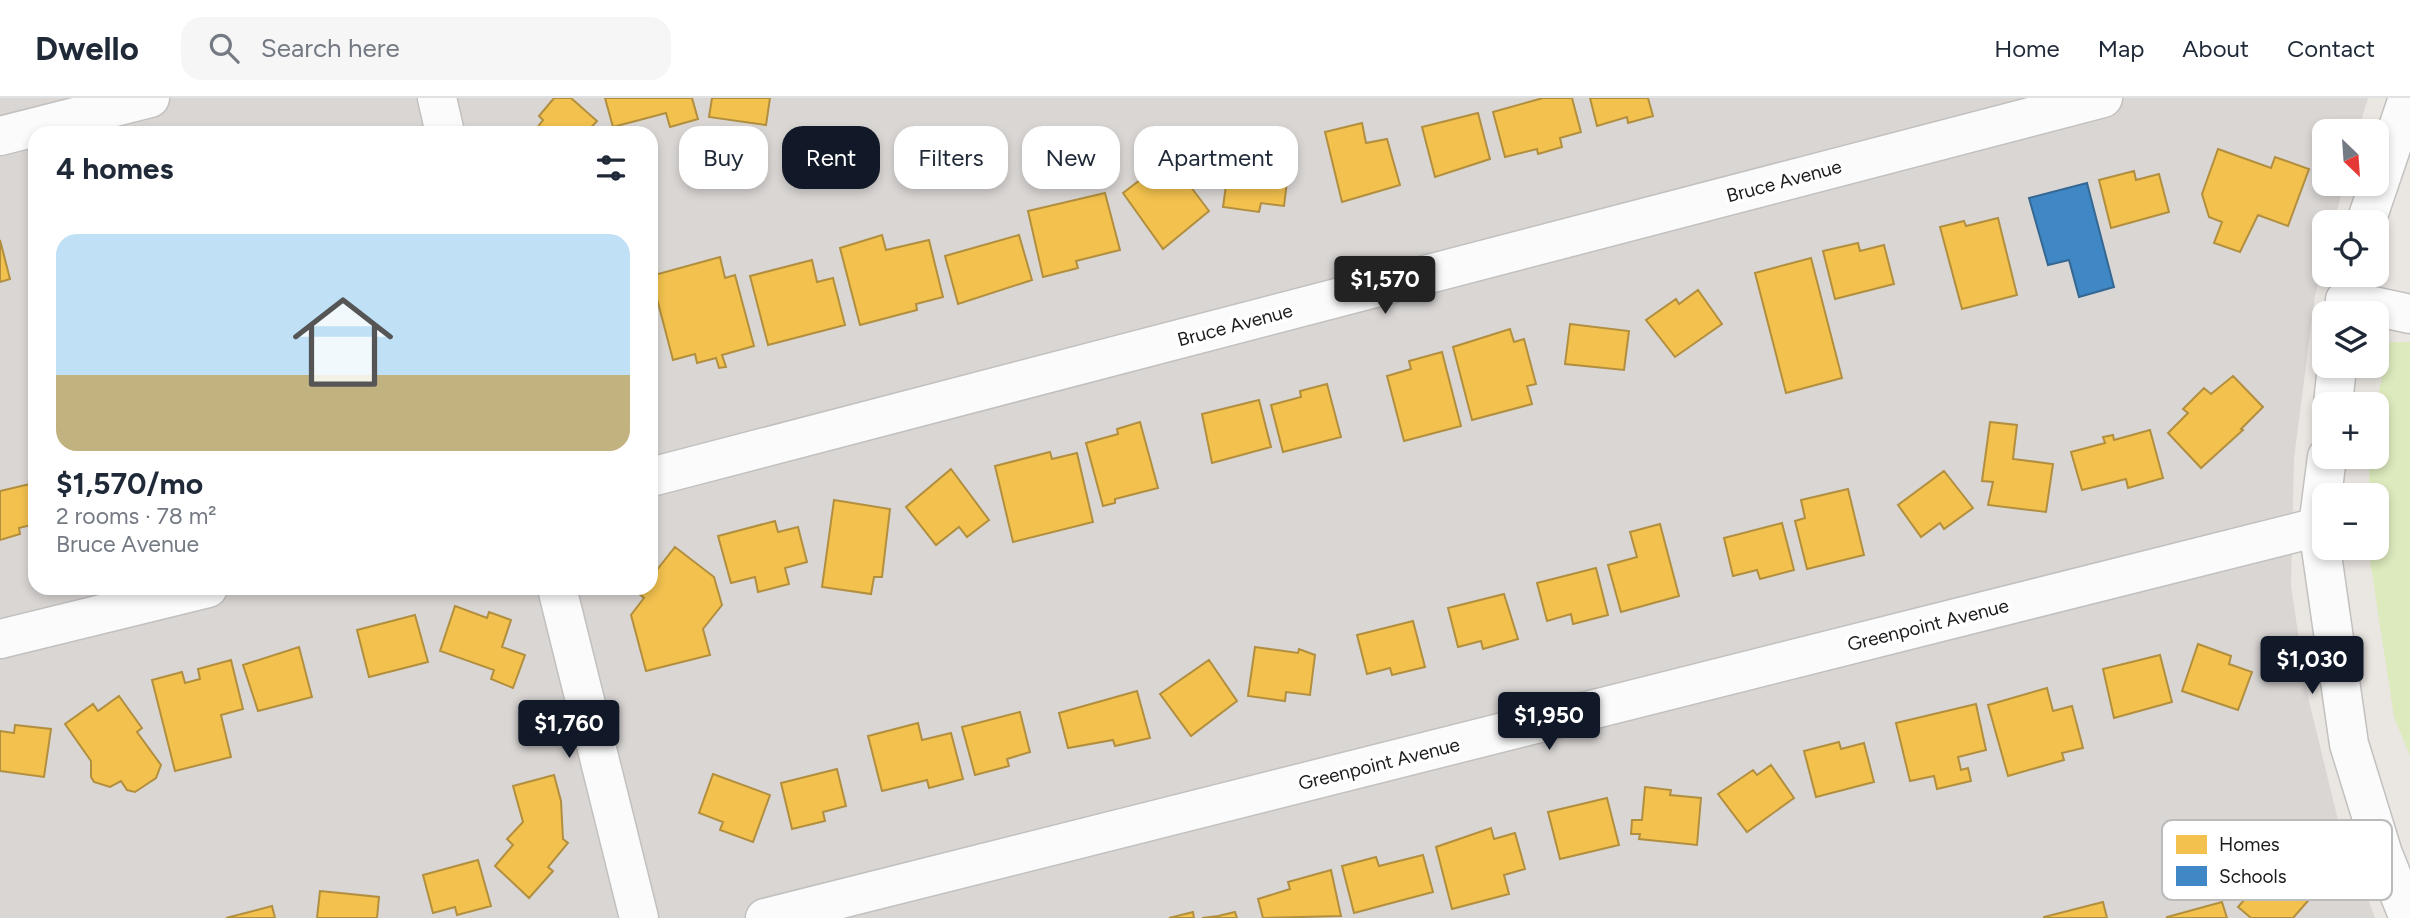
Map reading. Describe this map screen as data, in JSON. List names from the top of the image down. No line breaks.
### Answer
{"streets":{"street":["Bruce Avenue","Greenpoint Avenue"]},"legend":["Homes","Schools"],"north":"bottom right","page":{"header":"Dwello","search":"Search here","nav":["Home","Map","About","Contact"],"map_buttons":["+","−"],"chip":["Buy","Rent","Filters","New","Apartment"],"heading":"4 homes","list":[{"name":"$1,570/mo","note":"2 rooms · 78 m² · Bruce Avenue"}],"price":["$1,570","$1,030","$1,950","$1,760"]}}
